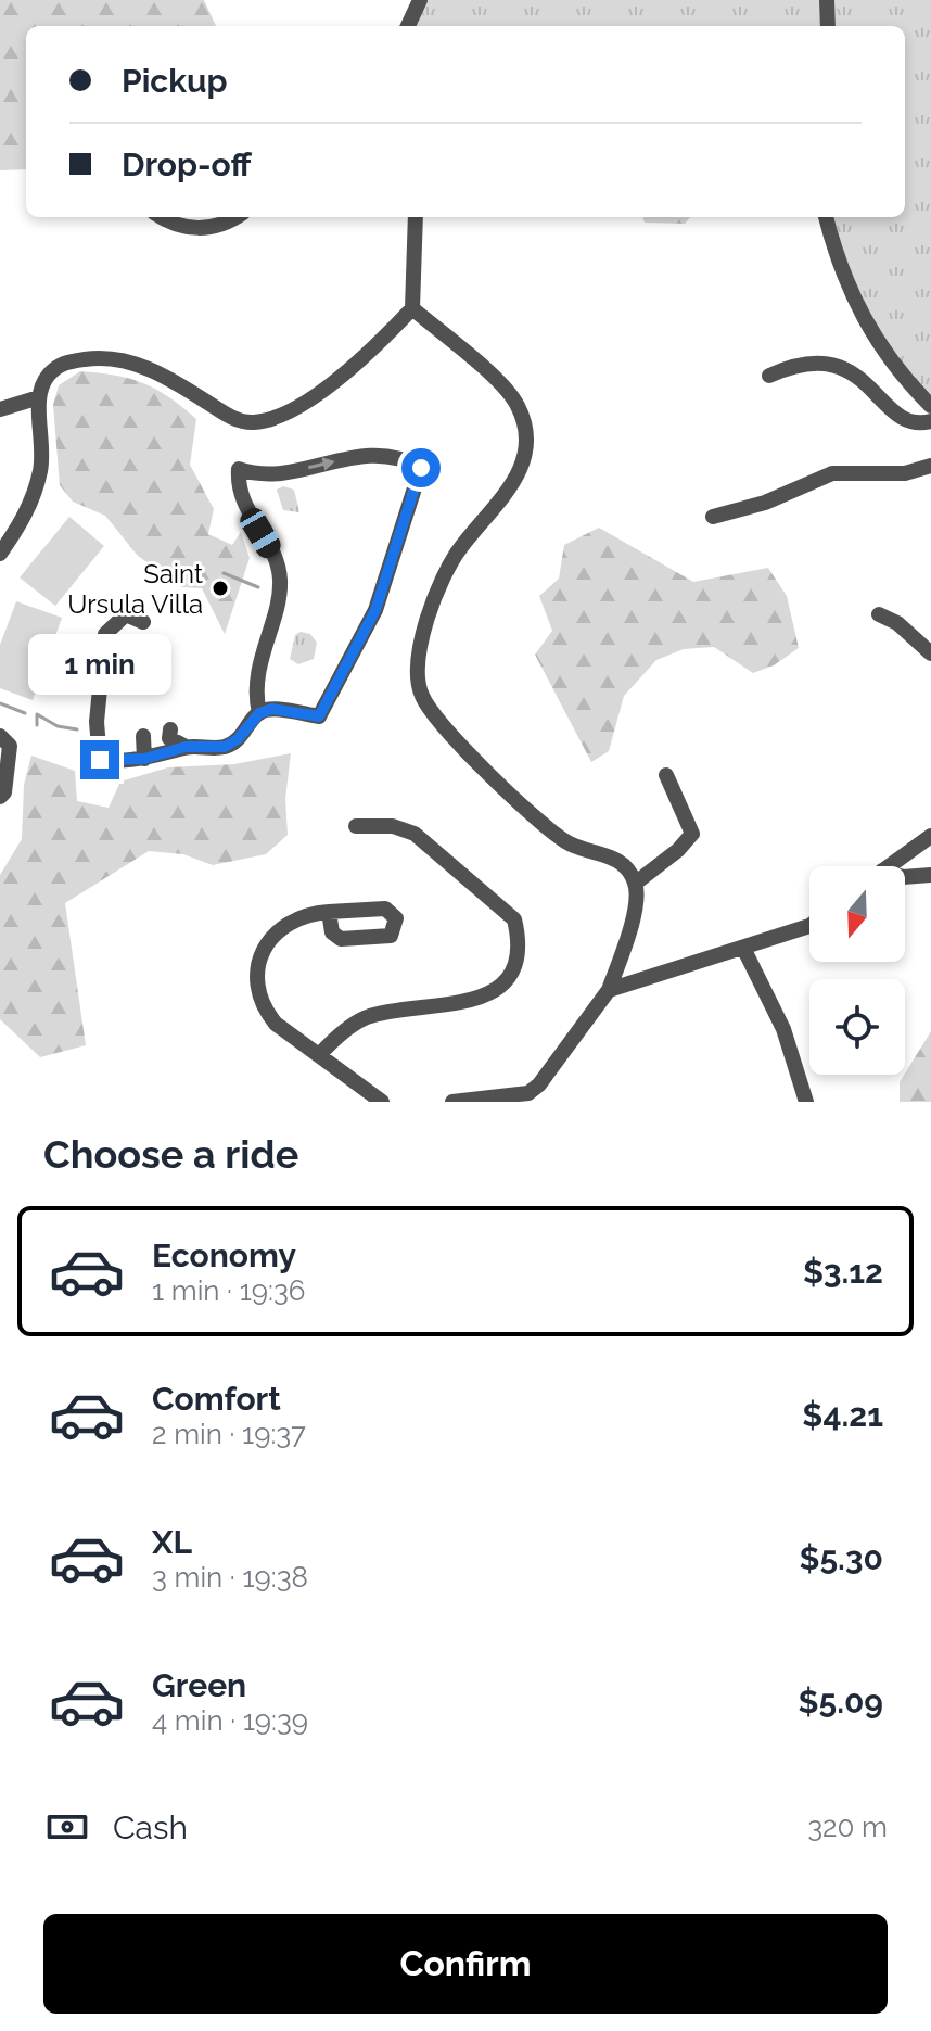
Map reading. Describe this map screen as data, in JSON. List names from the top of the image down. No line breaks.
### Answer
{"places":["Saint Ursula Villa"],"north":"bottom","page":{"banner":["Pickup","Drop-off"],"bubble":"1 min","heading":"Choose a ride","list":[{"name":"Economy","note":"1 min · 19:36","value":"$3.12"},{"name":"Comfort","note":"2 min · 19:37","value":"$4.21"},{"name":"XL","note":"3 min · 19:38","value":"$5.30"},{"name":"Green","note":"4 min · 19:39","value":"$5.09"}],"pay":["Cash","320 m"],"buttons":"Confirm"}}
